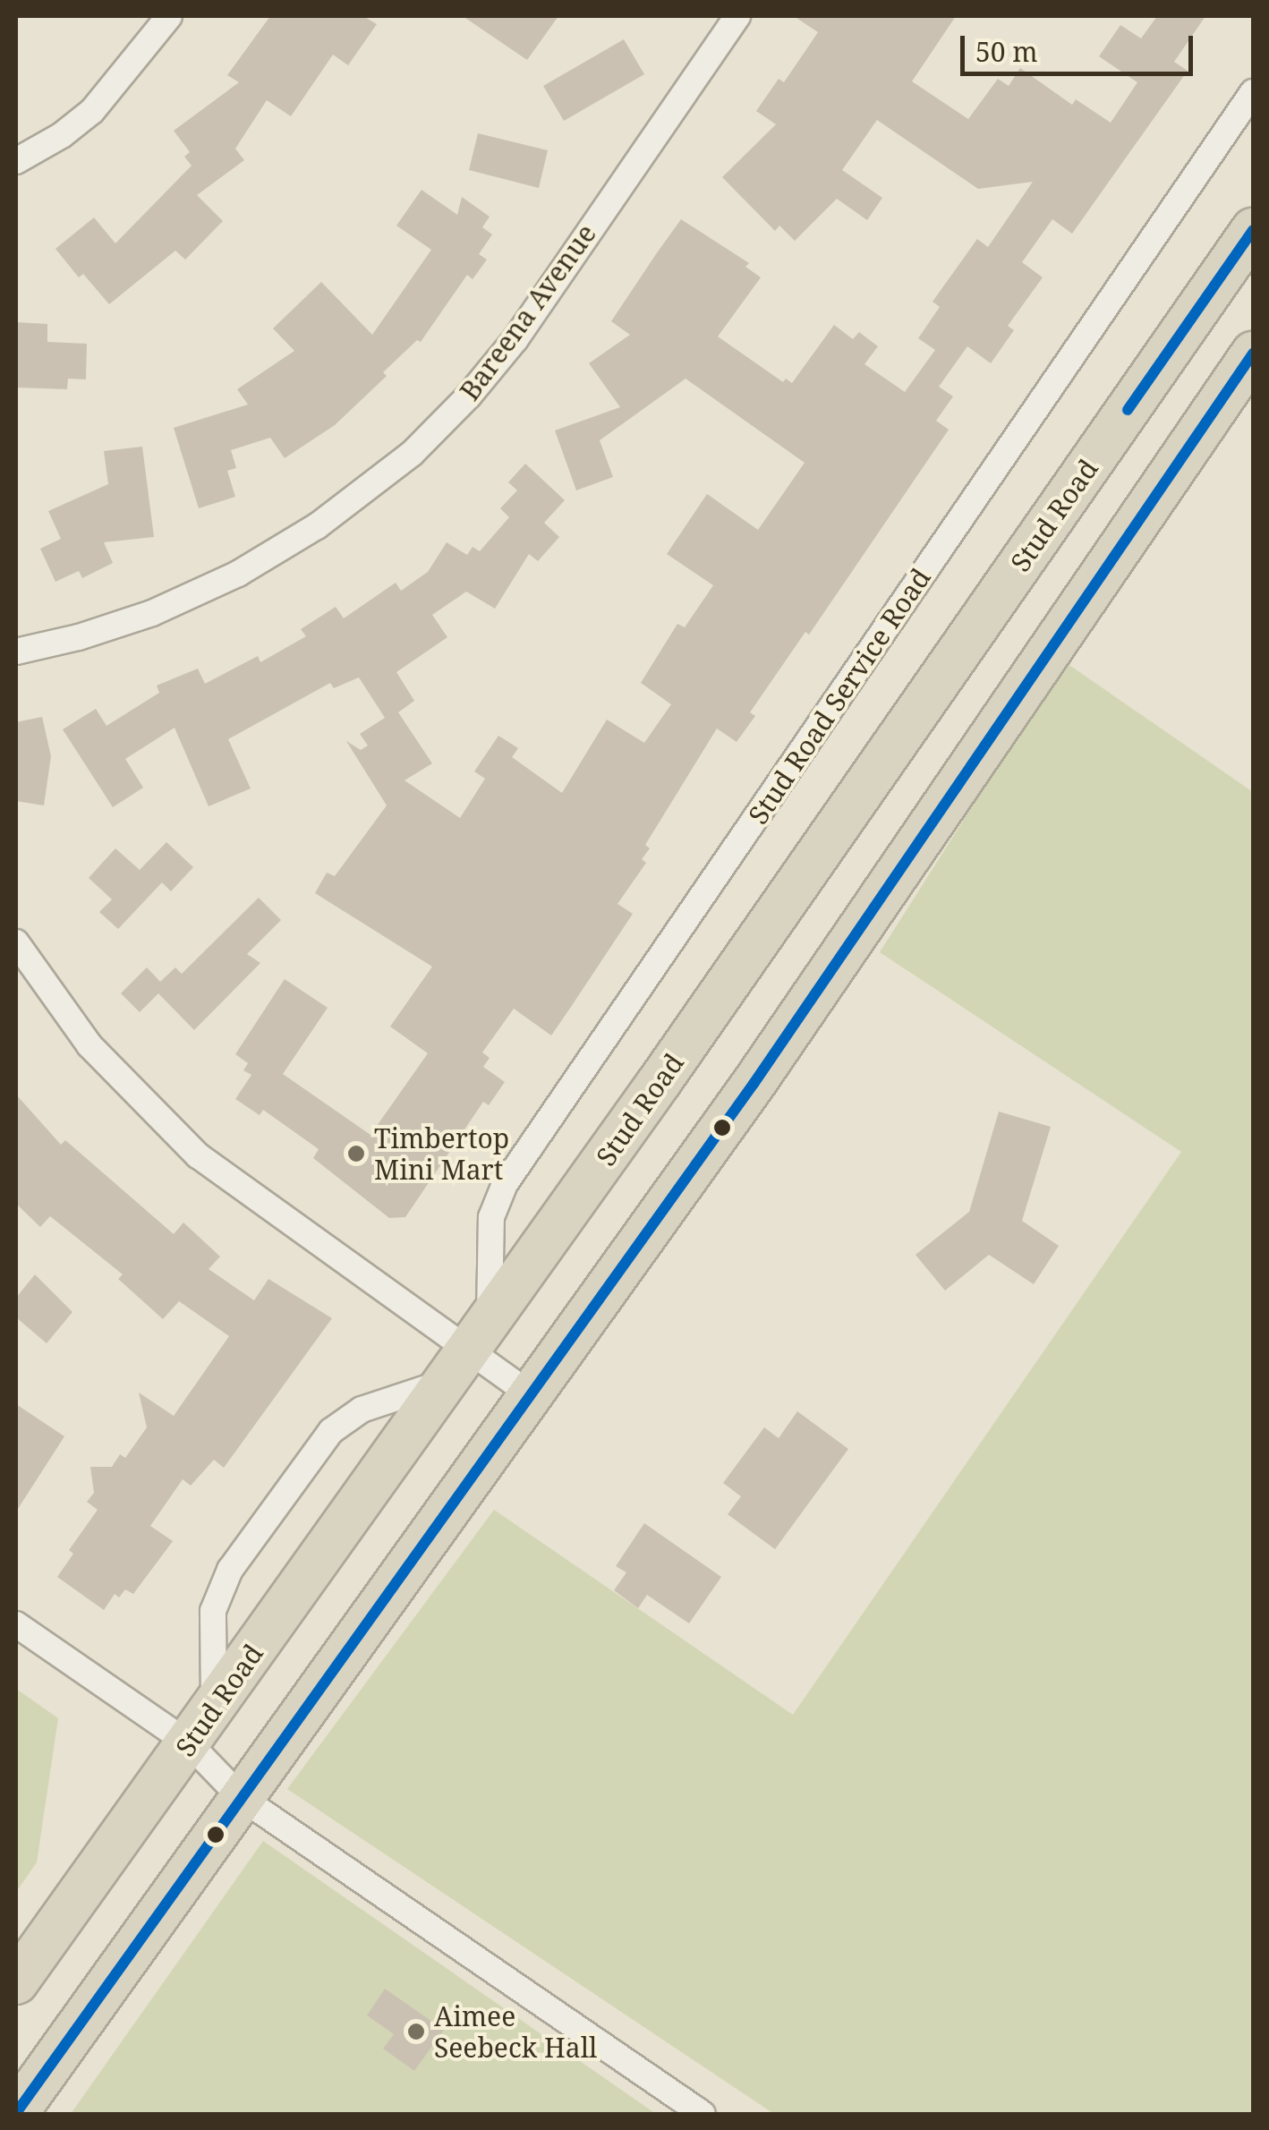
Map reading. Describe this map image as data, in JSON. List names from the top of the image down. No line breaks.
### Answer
{"streets":{"highway":["Stud Road"],"street":["Bareena Avenue","Stud Road Service Road"]},"crossings":[["Stud Road","Stud Road Service Road"]],"places":["Timbertop Mini Mart","Aimee Seebeck Hall"],"scale_bar":"50 m"}
